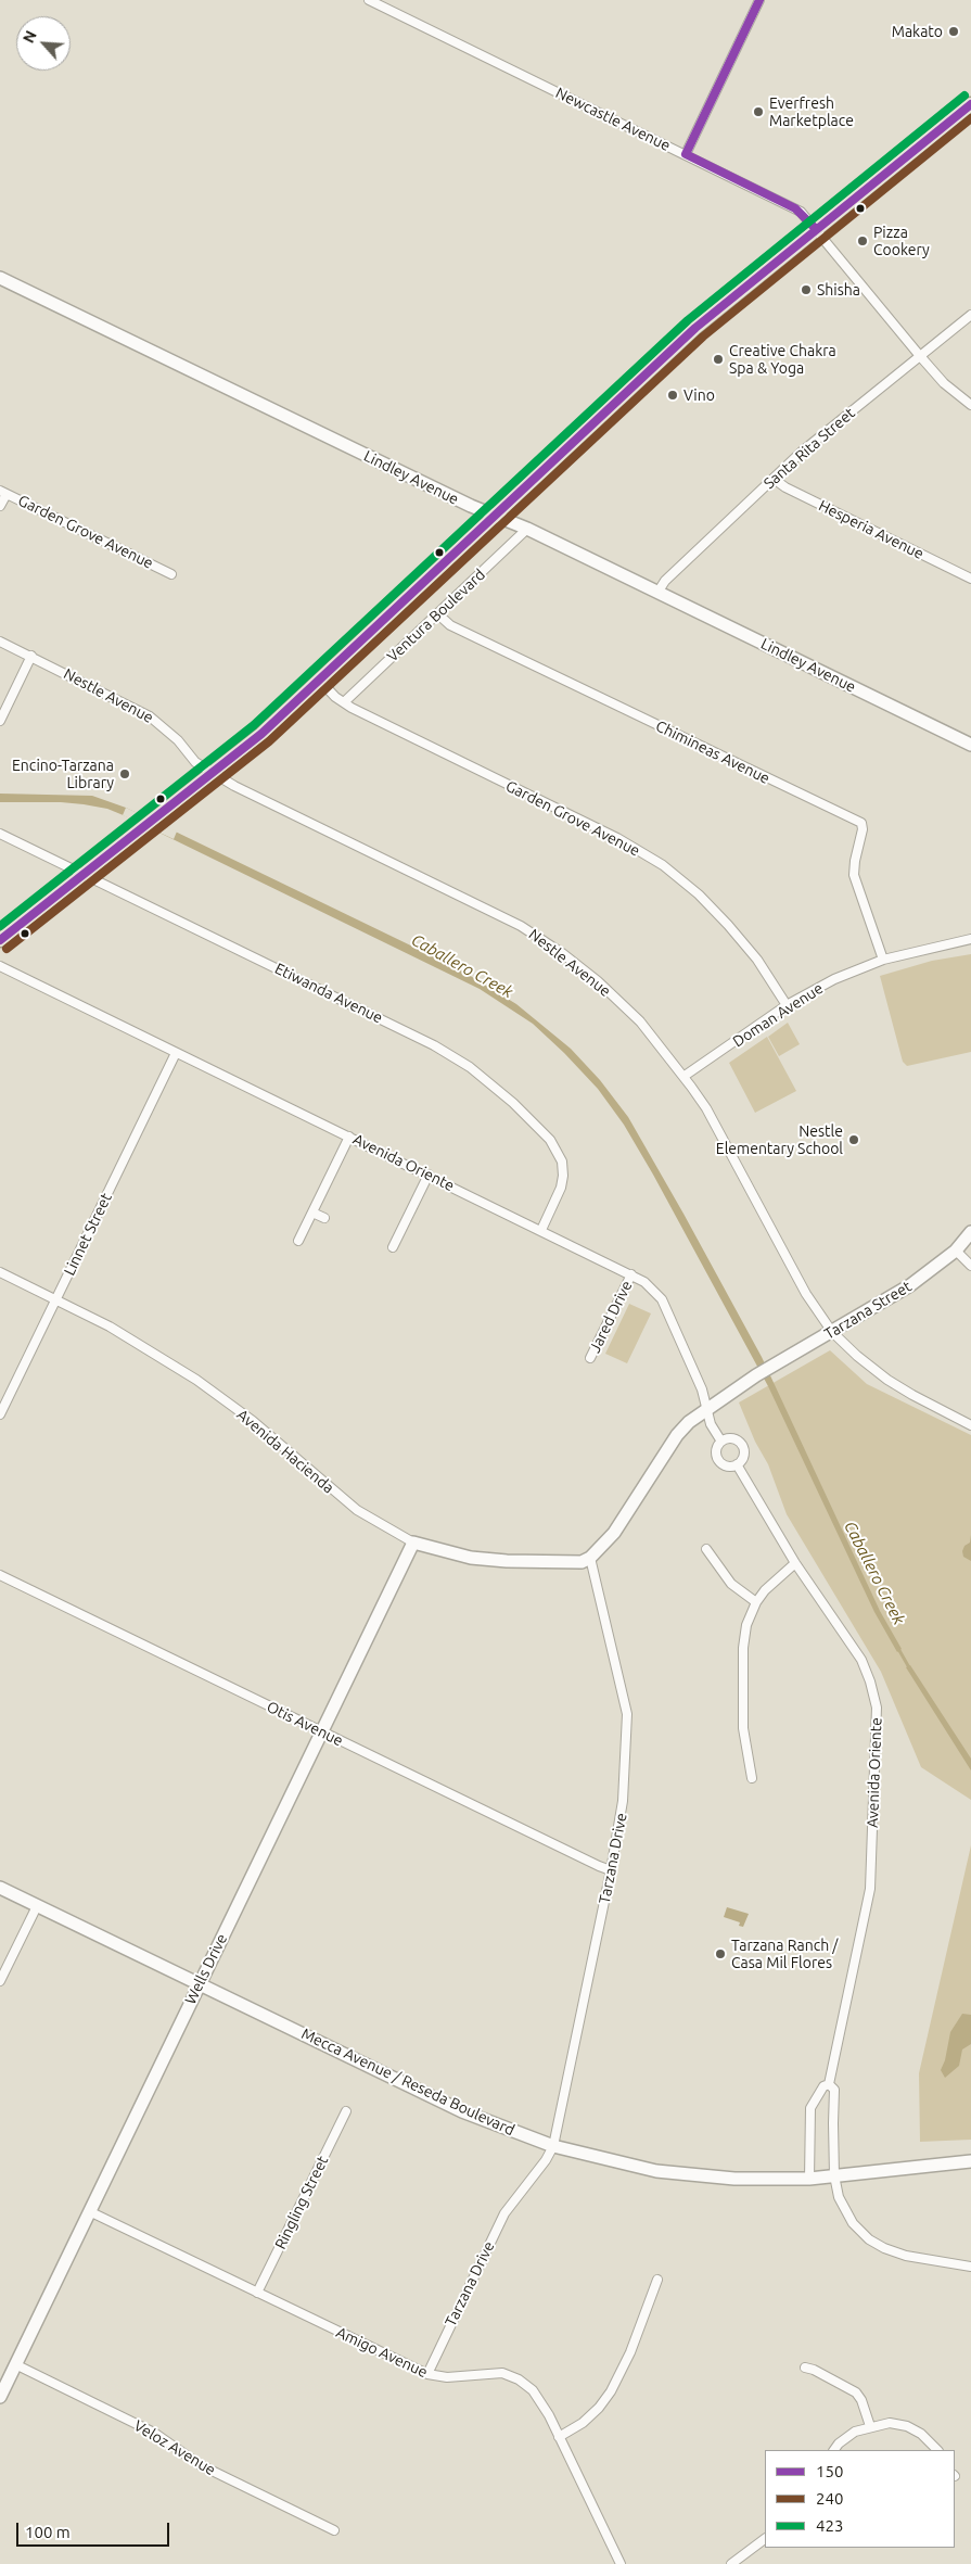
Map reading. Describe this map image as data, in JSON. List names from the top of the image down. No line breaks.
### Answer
{"streets":{"main road":["Lindley Avenue","Tarzana Street","Avenida Hacienda","Wells Drive","Mecca Avenue / Reseda Boulevard"],"street":["Newcastle Avenue","Santa Rita Street","Hesperia Avenue","Garden Grove Avenue","Ventura Boulevard","Nestle Avenue","Chimineas Avenue","Etiwanda Avenue","Doman Avenue","Avenida Oriente","Linnet Street","Jared Drive","Otis Avenue","Tarzana Drive","Ringling Street","Amigo Avenue","Veloz Avenue"]},"crossings":[["Newcastle Avenue","Santa Rita Street"],["Santa Rita Street","Lindley Avenue"],["Santa Rita Street","Hesperia Avenue"],["Lindley Avenue","Ventura Boulevard"],["Garden Grove Avenue","Ventura Boulevard"],["Garden Grove Avenue","Doman Avenue"],["Ventura Boulevard","Chimineas Avenue"],["Nestle Avenue","Doman Avenue"],["Nestle Avenue","Tarzana Street"],["Chimineas Avenue","Doman Avenue"],["Etiwanda Avenue","Avenida Oriente"],["Avenida Oriente","Linnet Street"],["Avenida Oriente","Tarzana Street"],["Avenida Oriente","Jared Drive"],["Avenida Oriente","Mecca Avenue / Reseda Boulevard"],["Linnet Street","Avenida Hacienda"],["Avenida Hacienda","Tarzana Drive"],["Avenida Hacienda","Wells Drive"],["Otis Avenue","Tarzana Drive"],["Otis Avenue","Wells Drive"],["Tarzana Drive","Mecca Avenue / Reseda Boulevard"],["Tarzana Drive","Amigo Avenue"],["Wells Drive","Mecca Avenue / Reseda Boulevard"],["Wells Drive","Amigo Avenue"],["Wells Drive","Veloz Avenue"],["Ringling Street","Amigo Avenue"]],"water":["Caballero Creek"],"places":["Makato","Everfresh Marketplace","Pizza Cookery","Shisha","Creative Chakra Spa & Yoga","Vino","Encino-Tarzana Library","Nestle Elementary School","Tarzana Ranch / Casa Mil Flores"],"lines":["transit line 150","transit line 423","transit line 240"],"legend":["150","240","423"],"scale_bar":"100 m","north":"top left"}
